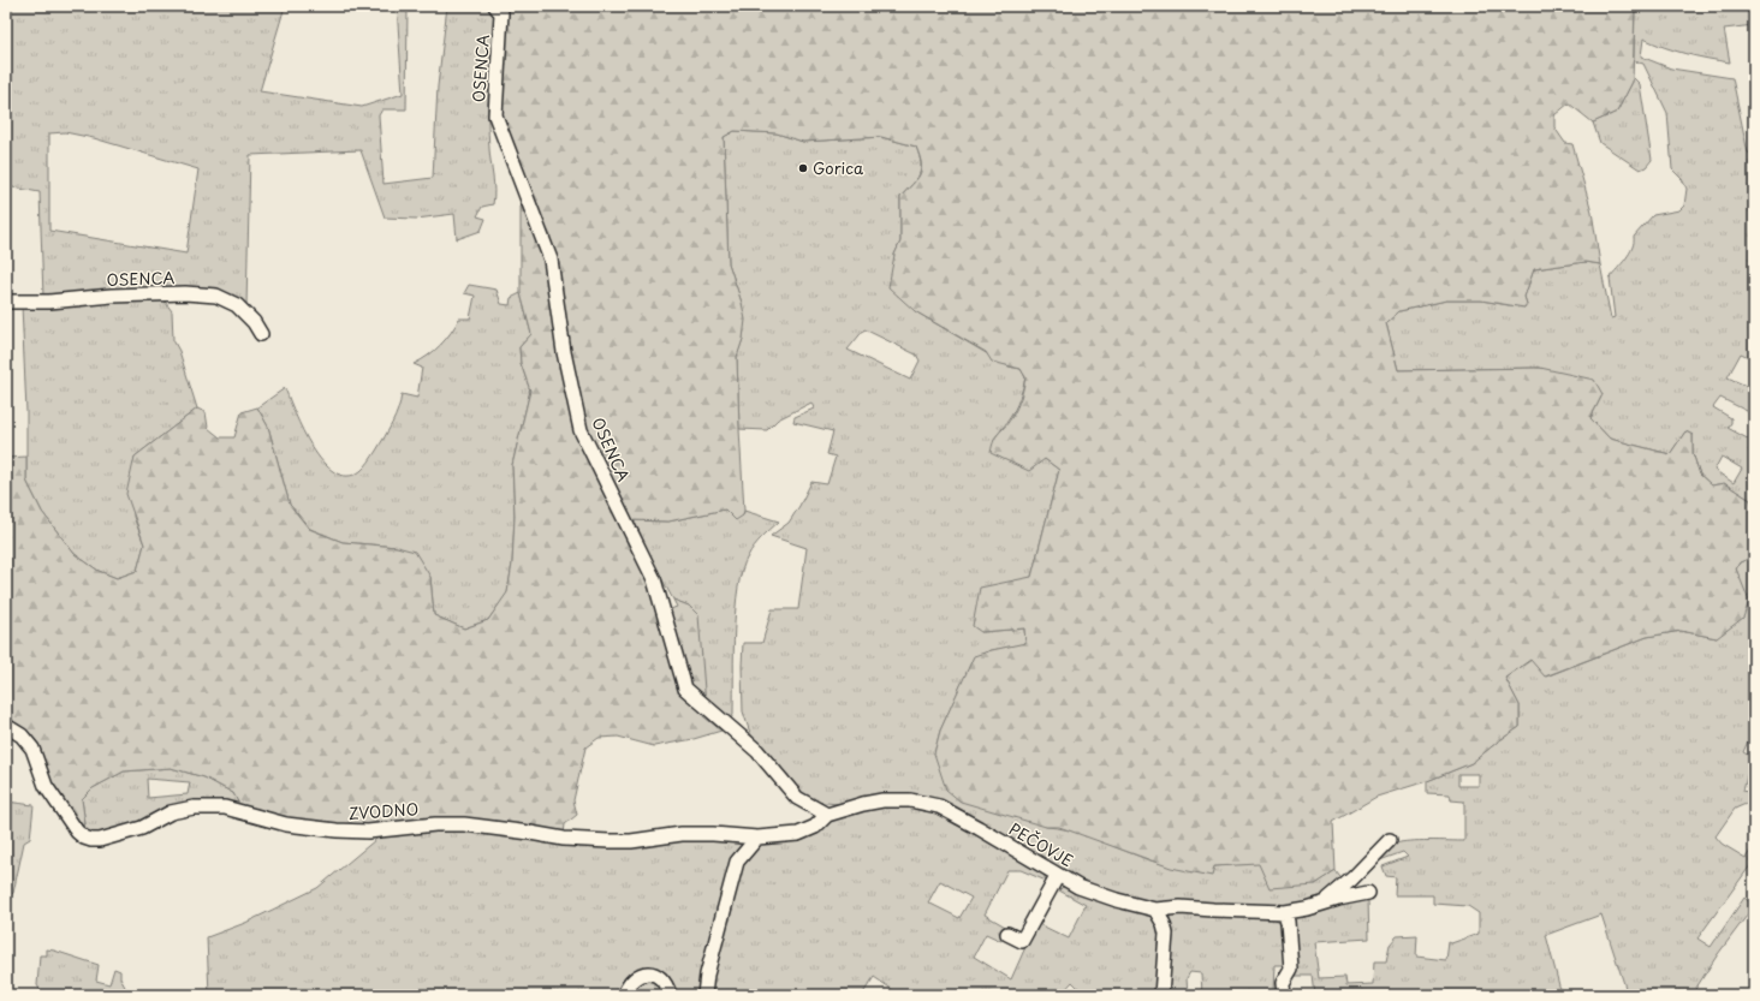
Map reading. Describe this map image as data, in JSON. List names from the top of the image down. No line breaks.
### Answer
{"streets":{"street":["OSENCA","ZVODNO","PEČOVJE"]},"crossings":[["OSENCA","ZVODNO"],["OSENCA","PEČOVJE"],["ZVODNO","PEČOVJE"]],"places":["Gorica"]}
